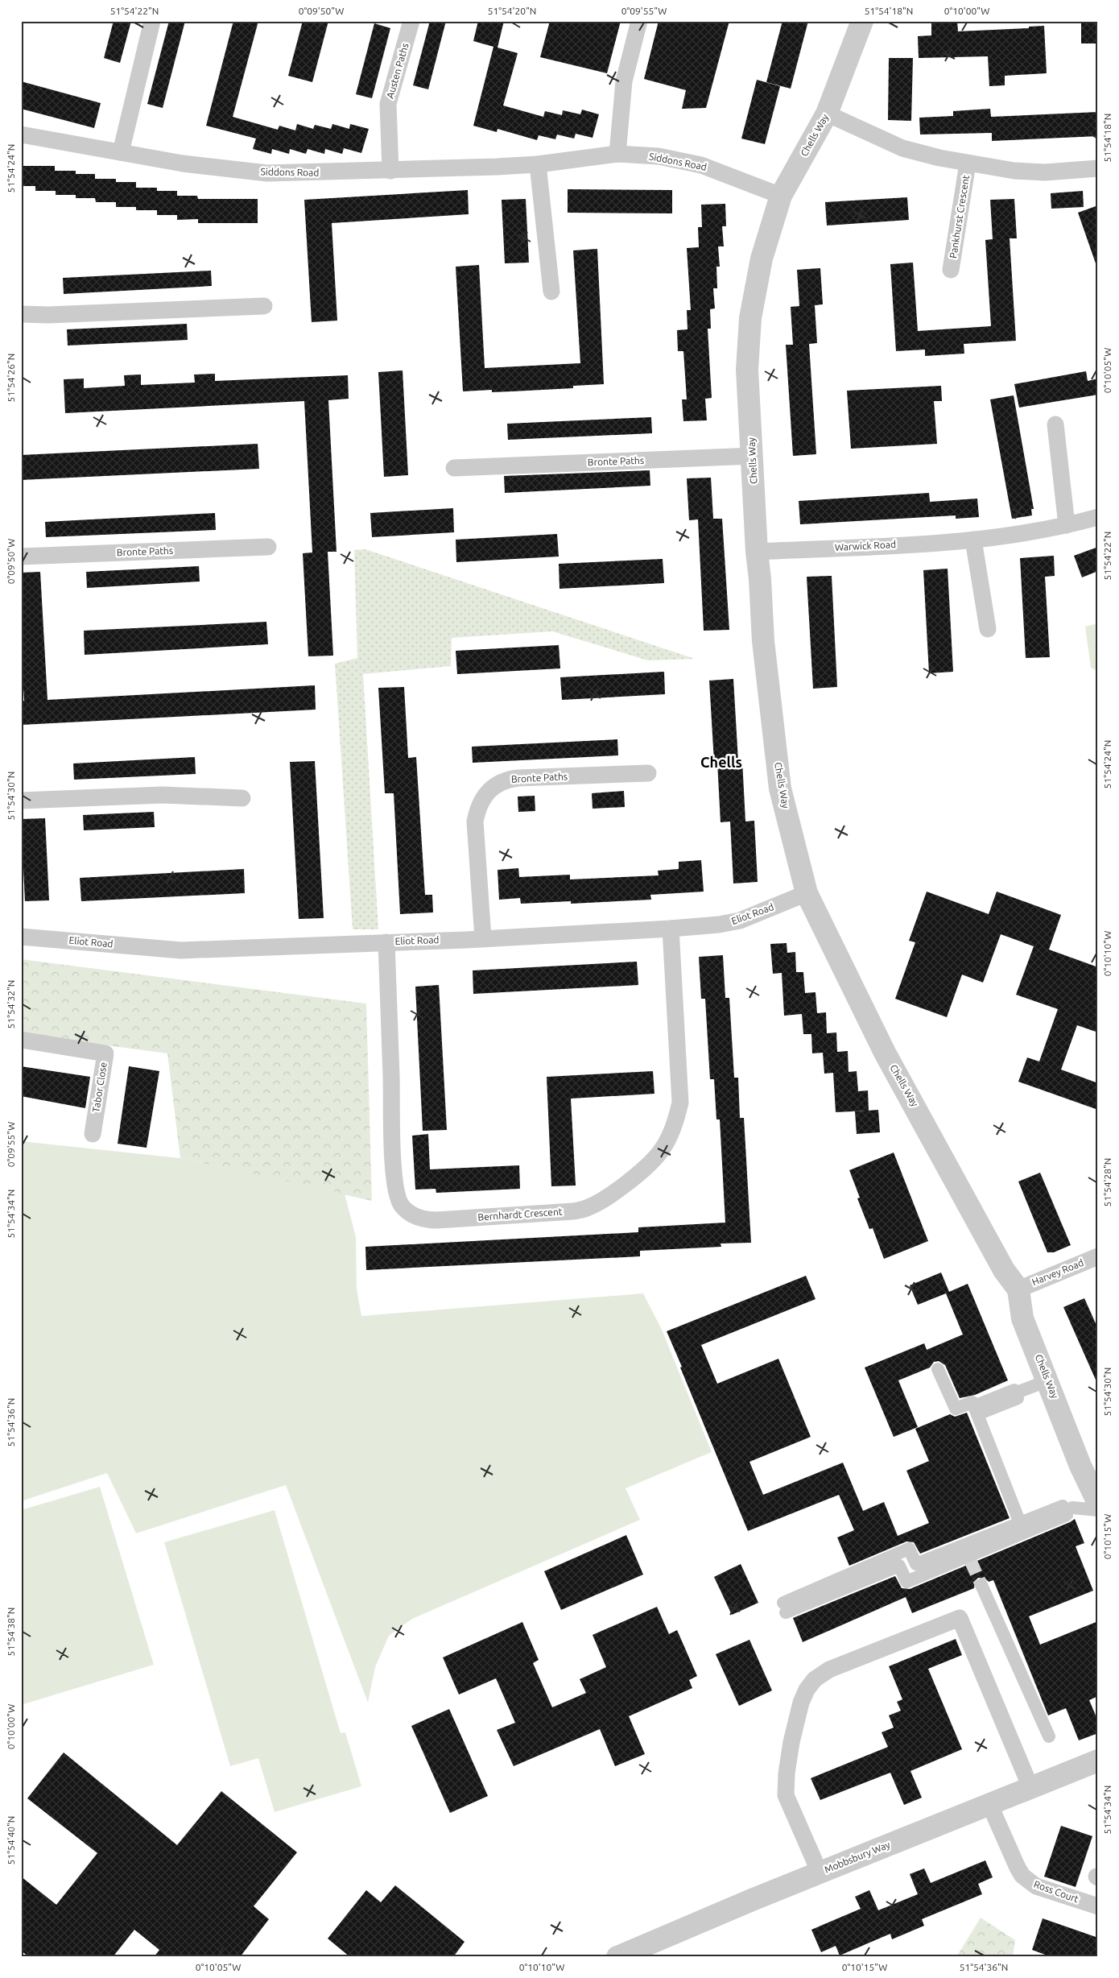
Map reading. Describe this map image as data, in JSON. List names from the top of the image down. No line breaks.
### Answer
{"streets":{"street":["Austen Paths","Chells Way","Siddons Road","Pankhurst Crescent","Bronte Paths","Warwick Road","Eliot Road","Tabor Close","Bernhardt Crescent","Harvey Road","Mobbsbury Way","Ross Court"]},"crossings":[["Austen Paths","Siddons Road"],["Chells Way","Siddons Road"],["Chells Way","Pankhurst Crescent"],["Chells Way","Bronte Paths"],["Chells Way","Warwick Road"],["Chells Way","Eliot Road"],["Chells Way","Harvey Road"],["Bronte Paths","Eliot Road"],["Eliot Road","Bernhardt Crescent"],["Mobbsbury Way","Ross Court"]],"districts":["Chells"],"coordinates":["51°54'22\"N","0°09'50\"W","51°54'20\"N","0°09'55\"W","51°54'18\"N","0°10'00\"W","51°54'24\"N","0°10'05\"W","51°54'26\"N","51°54'30\"N","0°10'10\"W","51°54'32\"N","51°54'28\"N","51°54'34\"N","51°54'36\"N","0°10'15\"W","51°54'38\"N","51°54'40\"N"]}
